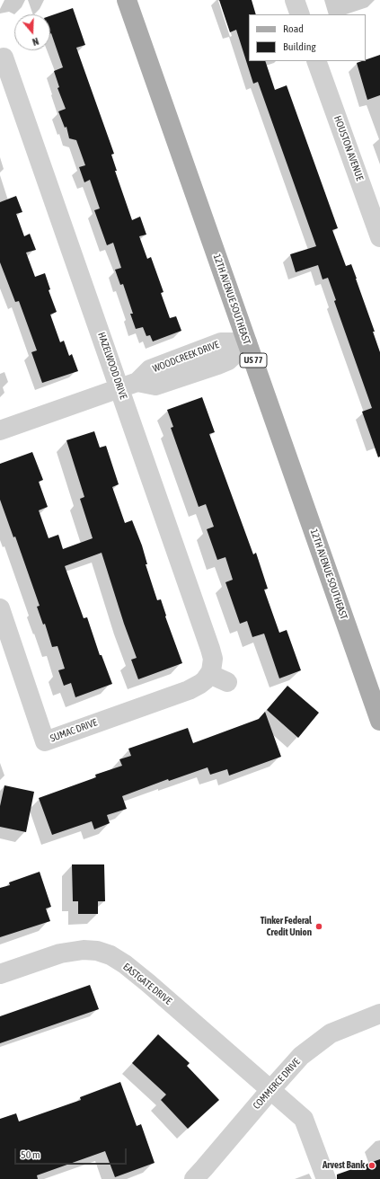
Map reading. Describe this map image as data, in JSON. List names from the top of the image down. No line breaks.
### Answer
{"streets":{"main road":["12TH AVENUE SOUTHEAST","US 77"],"street":["HOUSTON AVENUE","WOODCREEK DRIVE","HAZELWOOD DRIVE","SUMAC DRIVE","EASTGATE DRIVE","COMMERCE DRIVE"]},"crossings":[["12TH AVENUE SOUTHEAST","WOODCREEK DRIVE"],["WOODCREEK DRIVE","HAZELWOOD DRIVE"],["HAZELWOOD DRIVE","SUMAC DRIVE"],["EASTGATE DRIVE","COMMERCE DRIVE"]],"places":["Tinker Federal Credit Union","Arvest Bank"],"legend":["Road","Building"],"scale_bar":"50 m","north":"bottom"}
